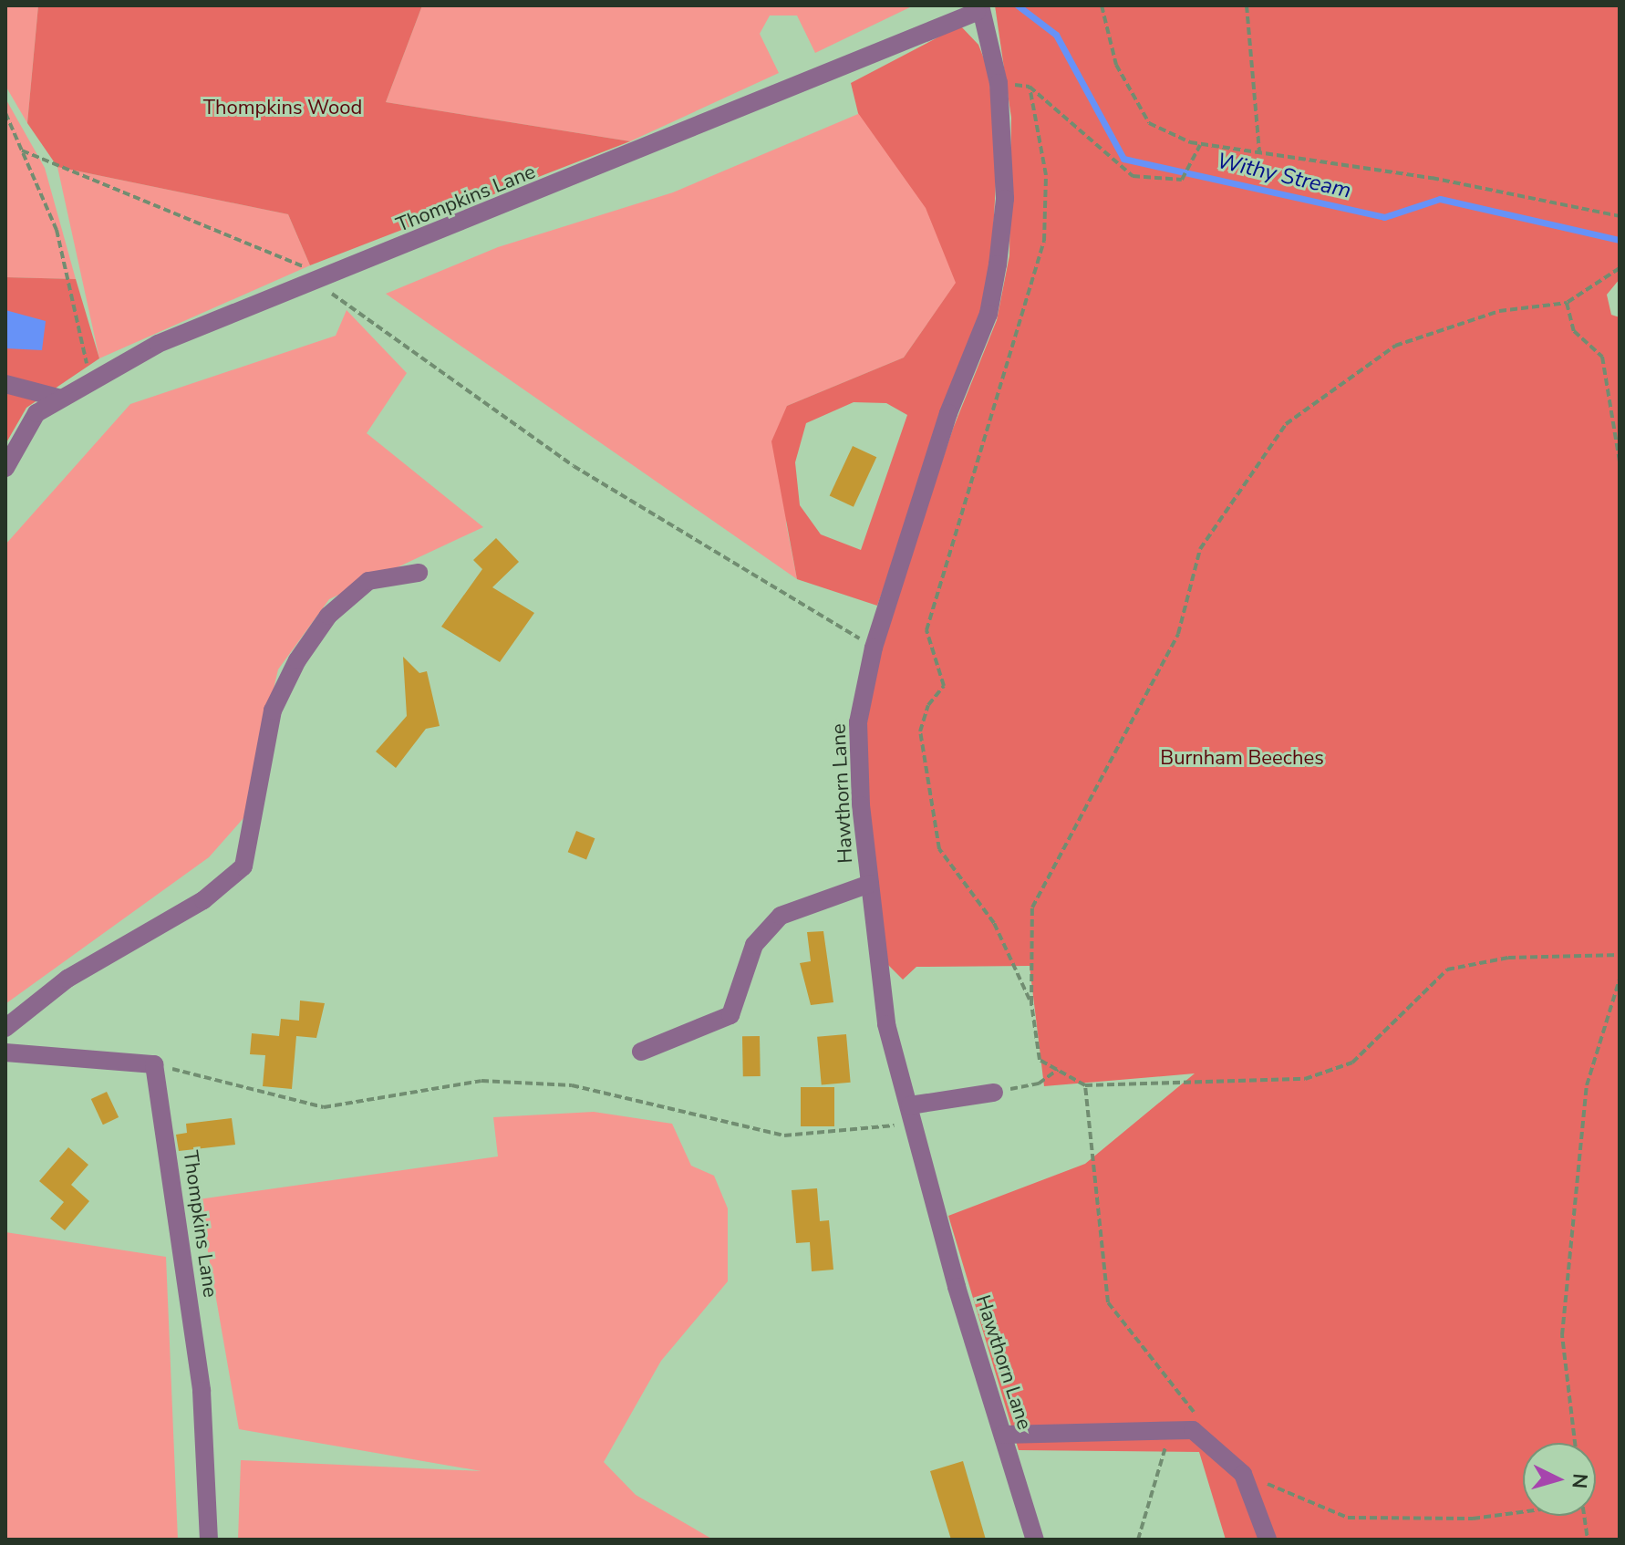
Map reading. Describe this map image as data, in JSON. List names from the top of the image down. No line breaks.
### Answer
{"streets":{"street":["Thompkins Lane","Hawthorn Lane"]},"crossings":[["Thompkins Lane","Hawthorn Lane"]],"water":["Withy Stream"],"parks":["Thompkins Wood","Burnham Beeches"],"north":"right"}
